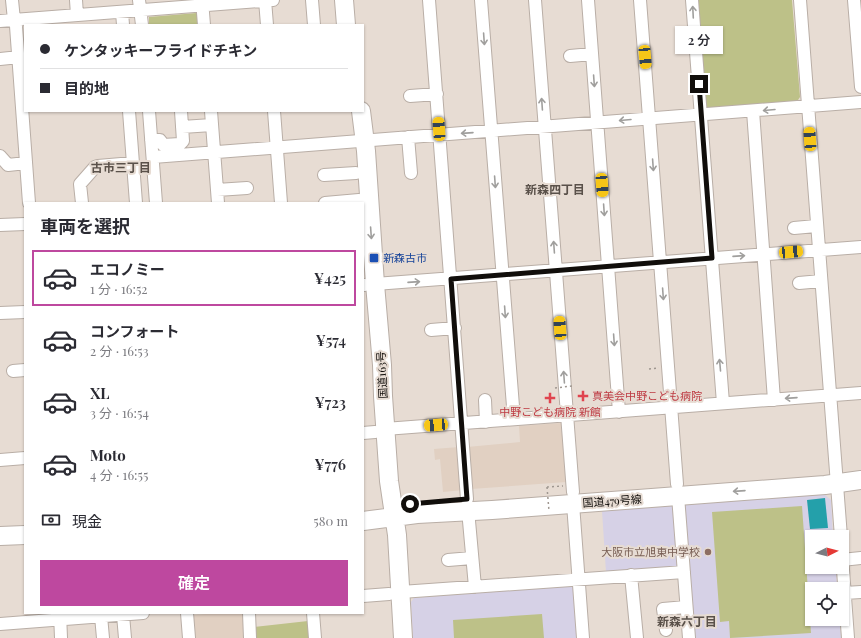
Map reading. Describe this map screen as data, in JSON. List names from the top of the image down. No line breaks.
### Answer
{"streets":{"highway":["国道163号","国道479号線"]},"crossings":[["国道163号","国道479号線"]],"districts":["古市三丁目","新森四丁目","新森六丁目"],"places":{"transit":["新森古市"],"health":["真美会中野こども病院","中野こども病院 新館"],"other":["大阪市立旭東中学校"]},"north":"right","page":{"banner":["ケンタッキーフライドチキン","目的地"],"bubble":"2 分","heading":"車両を選択","list":[{"name":"エコノミー","note":"1 分 · 16:52","value":"¥425"},{"name":"コンフォート","note":"2 分 · 16:53","value":"¥574"},{"name":"XL","note":"3 分 · 16:54","value":"¥723"},{"name":"Moto","note":"4 分 · 16:55","value":"¥776"}],"pay":["現金","580 m"],"buttons":"確定"}}
